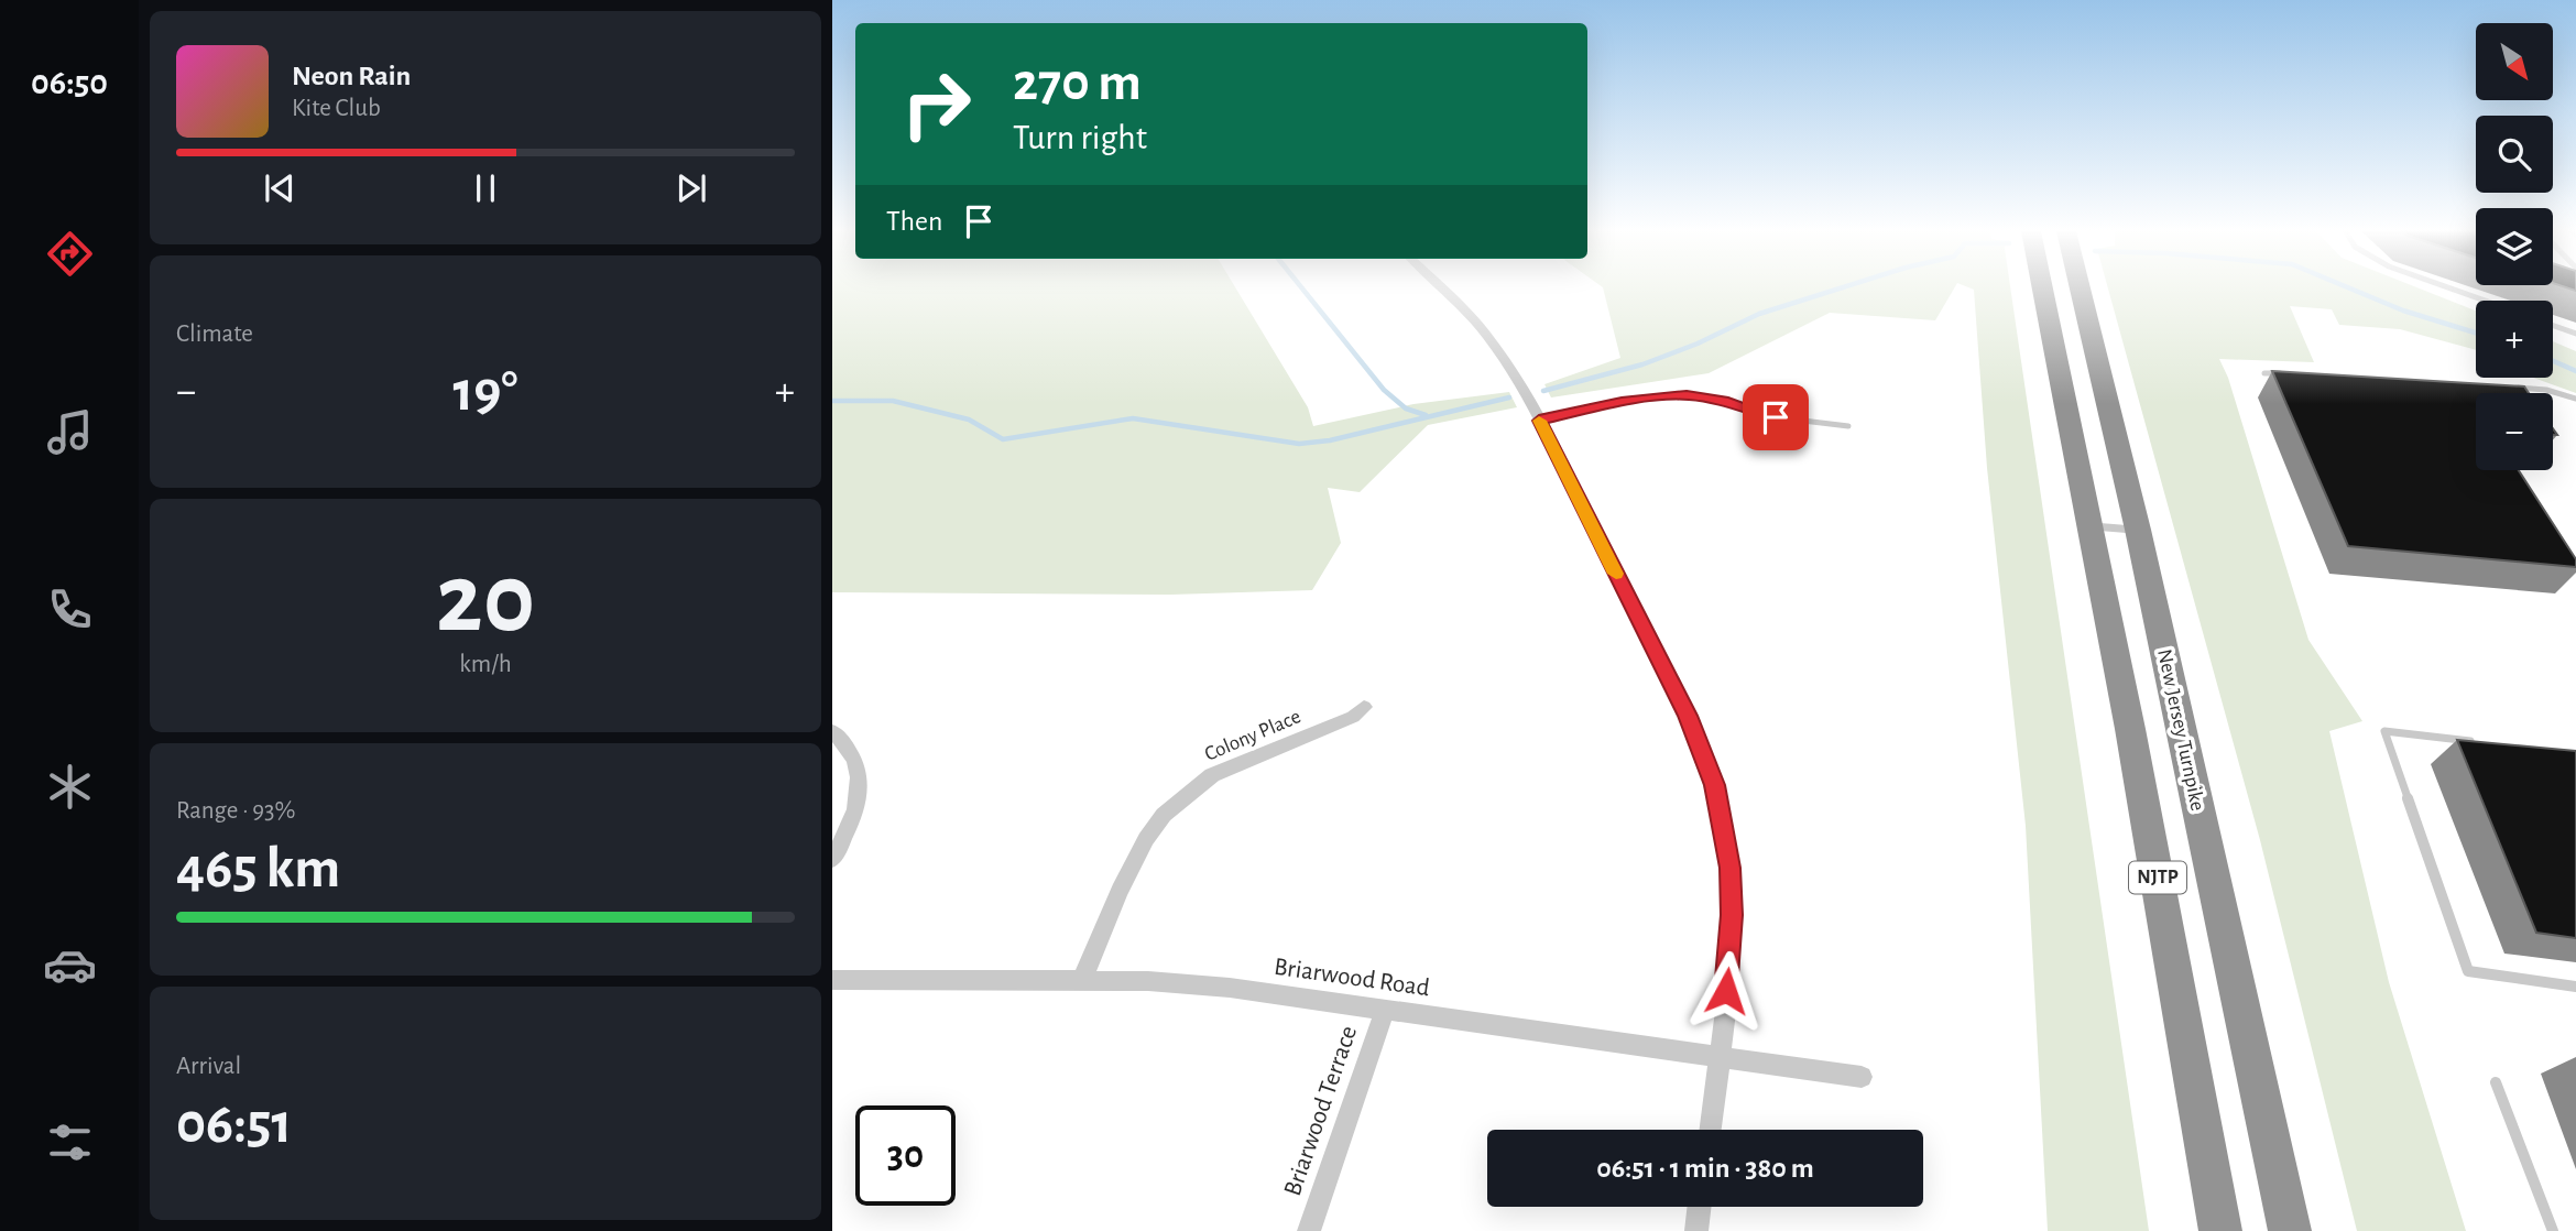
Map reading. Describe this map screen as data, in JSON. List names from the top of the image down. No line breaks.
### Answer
{"streets":{"highway":["New Jersey Turnpike","NJTP"],"street":["Colony Place","Briarwood Road","Briarwood Terrace"]},"crossings":[["Colony Place","Briarwood Road"],["Briarwood Road","Briarwood Terrace"]],"north":"bottom right","page":{"tabs":"06:50","map_buttons":["+","−"],"turn":["270 m","Turn right"],"song":["Neon Rain","Kite Club"],"then":"Then","tile":["Climate",["20","km/h"],["Range · 93%","465 km"],["Arrival","06:51"]],"heat":["−","19°","+"],"limit":"30","trip":"06:51 · 1 min · 380 m"}}
